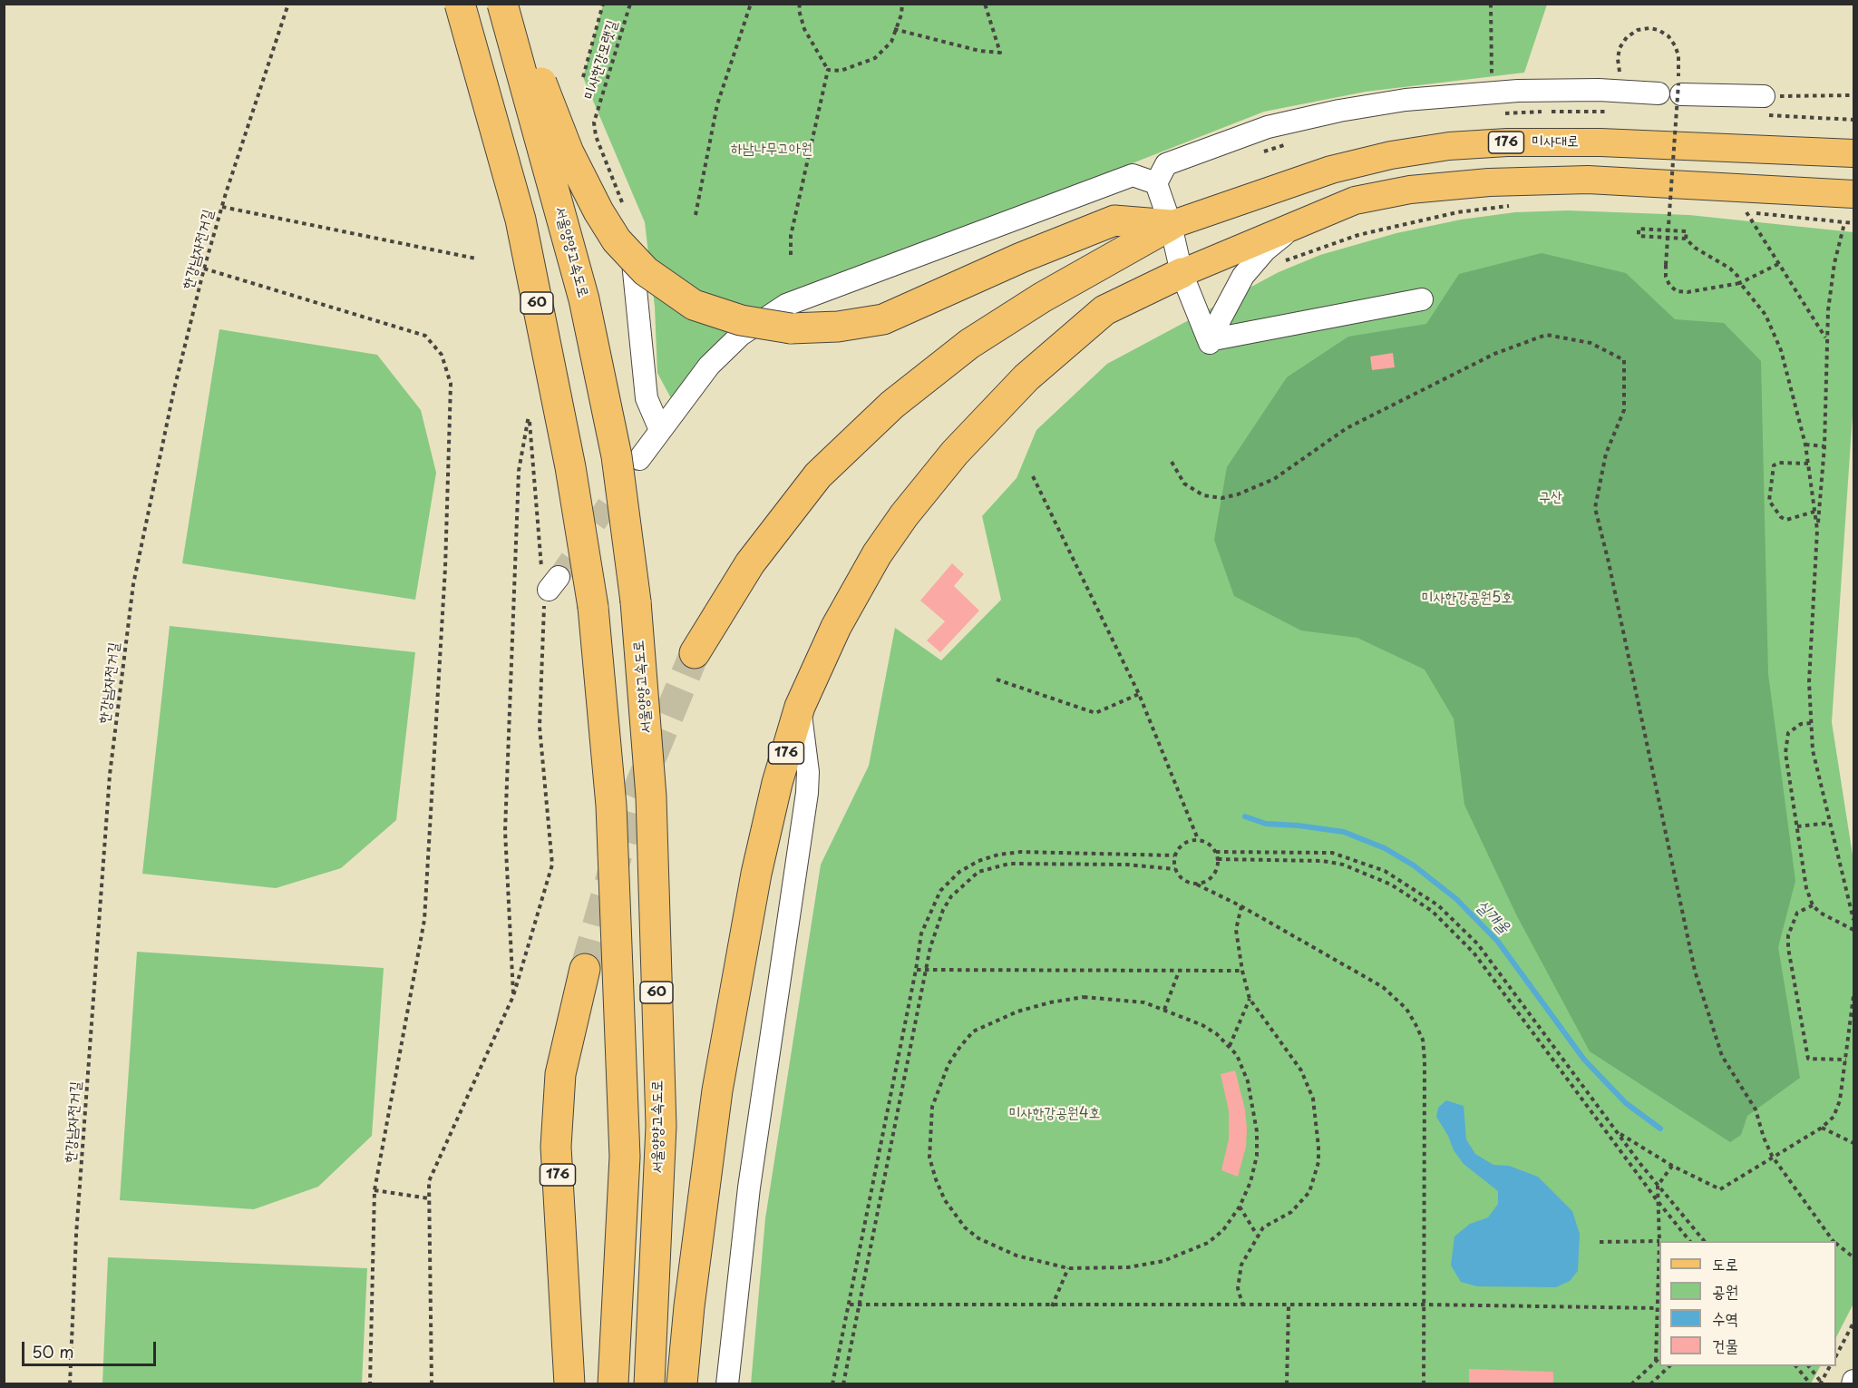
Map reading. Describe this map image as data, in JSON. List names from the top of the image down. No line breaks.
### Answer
{"streets":{"highway":["176","서울양양고속도로","60"],"main road":["미사대로"],"path":["미사한강모랫길","한강남자전거길"]},"crossings":[["176","미사대로"]],"water":["실개울"],"parks":["하남나무고아원","구산","미사한강공원5호","미사한강공원4호"],"legend":["도로","공원","수역","건물"],"scale_bar":"50 m"}
